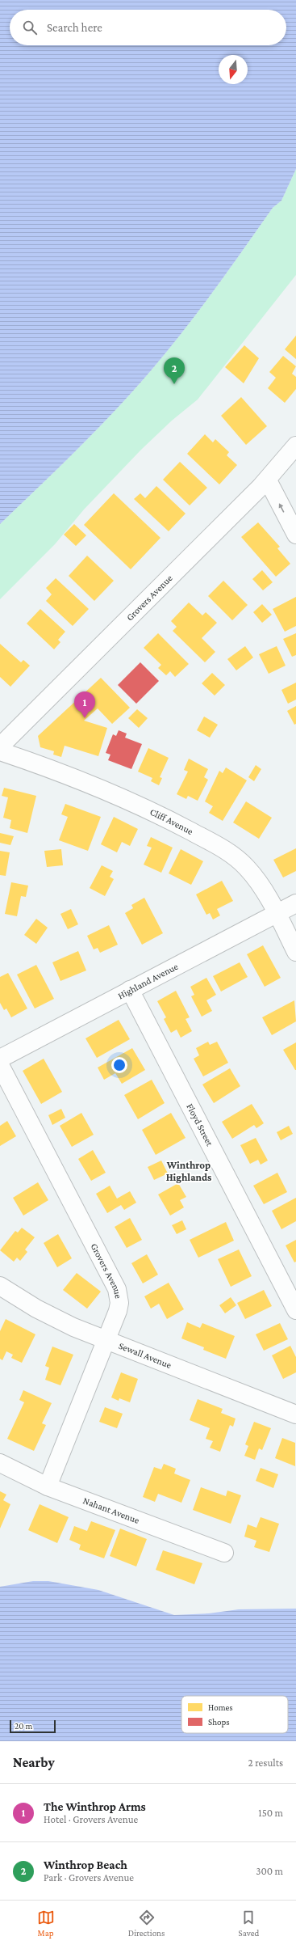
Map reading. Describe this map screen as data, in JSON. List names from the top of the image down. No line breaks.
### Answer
{"streets":{"street":["Grovers Avenue","Cliff Avenue","Highland Avenue","Floyd Street","Sewall Avenue","Nahant Avenue"]},"crossings":[["Grovers Avenue","Sewall Avenue"],["Grovers Avenue","Nahant Avenue"],["Cliff Avenue","Highland Avenue"],["Highland Avenue","Floyd Street"]],"districts":["Winthrop Highlands"],"legend":["Homes","Shops"],"scale_bar":"20 m","north":"bottom","page":{"search":"Search here","pins":["2","1"],"scale":"20 m","heading":["Nearby","2 results"],"list":[{"mark":"1","name":"The Winthrop Arms","note":"Hotel · Grovers Avenue","value":"150 m"},{"mark":"2","name":"Winthrop Beach","note":"Park · Grovers Avenue","value":"300 m"}],"nav":["Map","Directions","Saved"]}}
